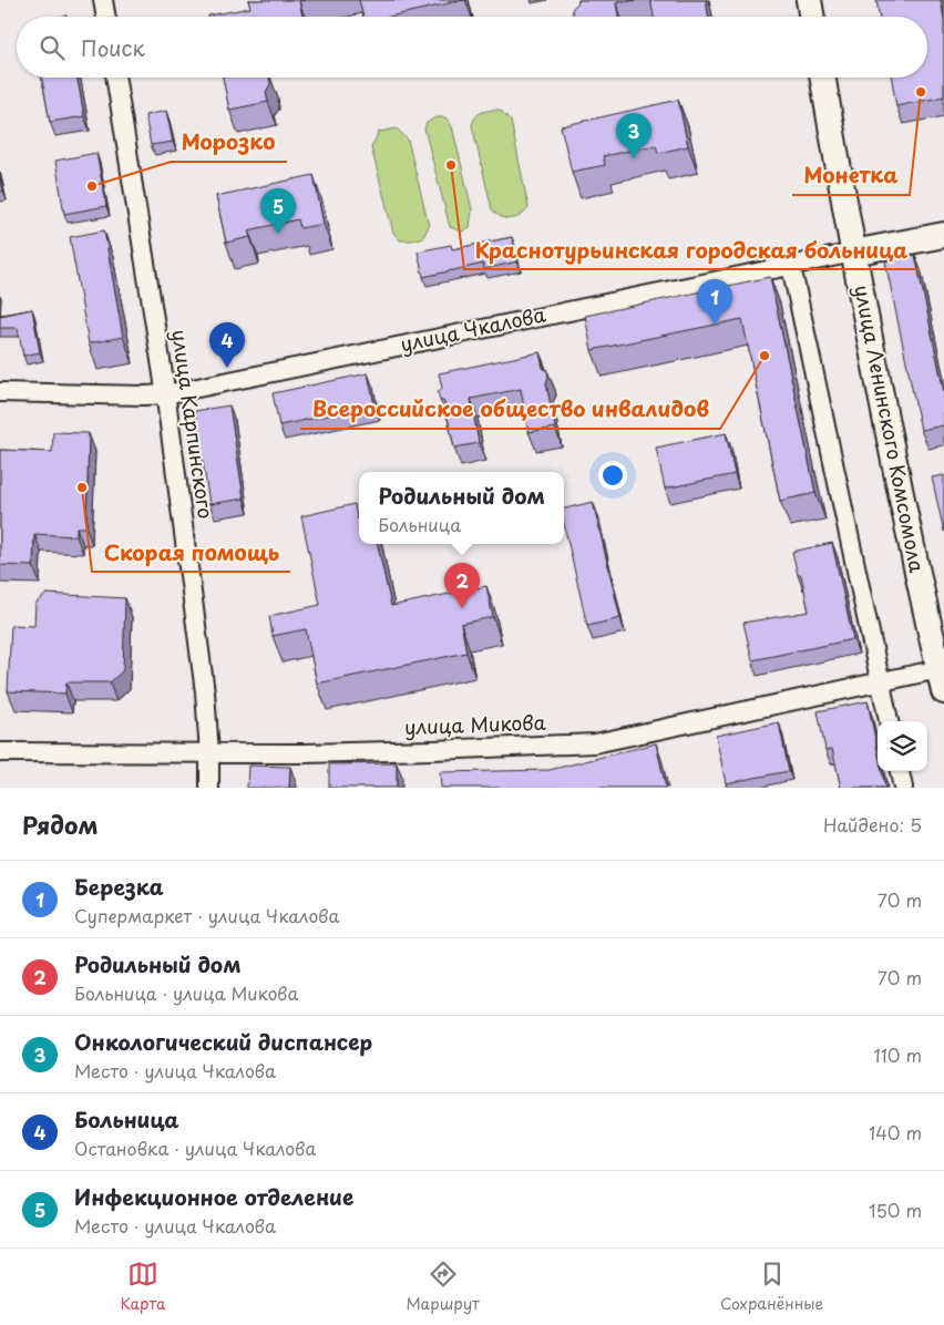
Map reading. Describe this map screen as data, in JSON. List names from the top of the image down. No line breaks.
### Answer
{"streets":{"main road":["улица Чкалова","улица Ленинского Комсомола"],"street":["улица Карпинского","улица Микова"]},"crossings":[["улица Чкалова","улица Карпинского"],["улица Чкалова","улица Ленинского Комсомола"],["улица Карпинского","улица Микова"],["улица Ленинского Комсомола","улица Микова"]],"places":["Монетка","Краснотурьинская городская больница","Морозко","Всероссийское общество инвалидов","Скорая помощь"],"page":{"search":"Поиск","pins":["3","5","1","4","2"],"popup":["Родильный дом","Больница"],"heading":["Рядом","Найдено: 5"],"list":[{"mark":"1","name":"Березка","note":"Супермаркет · улица Чкалова","value":"70 m"},{"mark":"2","name":"Родильный дом","note":"Больница · улица Микова","value":"70 m"},{"mark":"3","name":"Онкологический диспансер","note":"Место · улица Чкалова","value":"110 m"},{"mark":"4","name":"Больница","note":"Остановка · улица Чкалова","value":"140 m"},{"mark":"5","name":"Инфекционное отделение","note":"Место · улица Чкалова","value":"150 m"}],"nav":["Карта","Маршрут","Сохранённые"]}}
